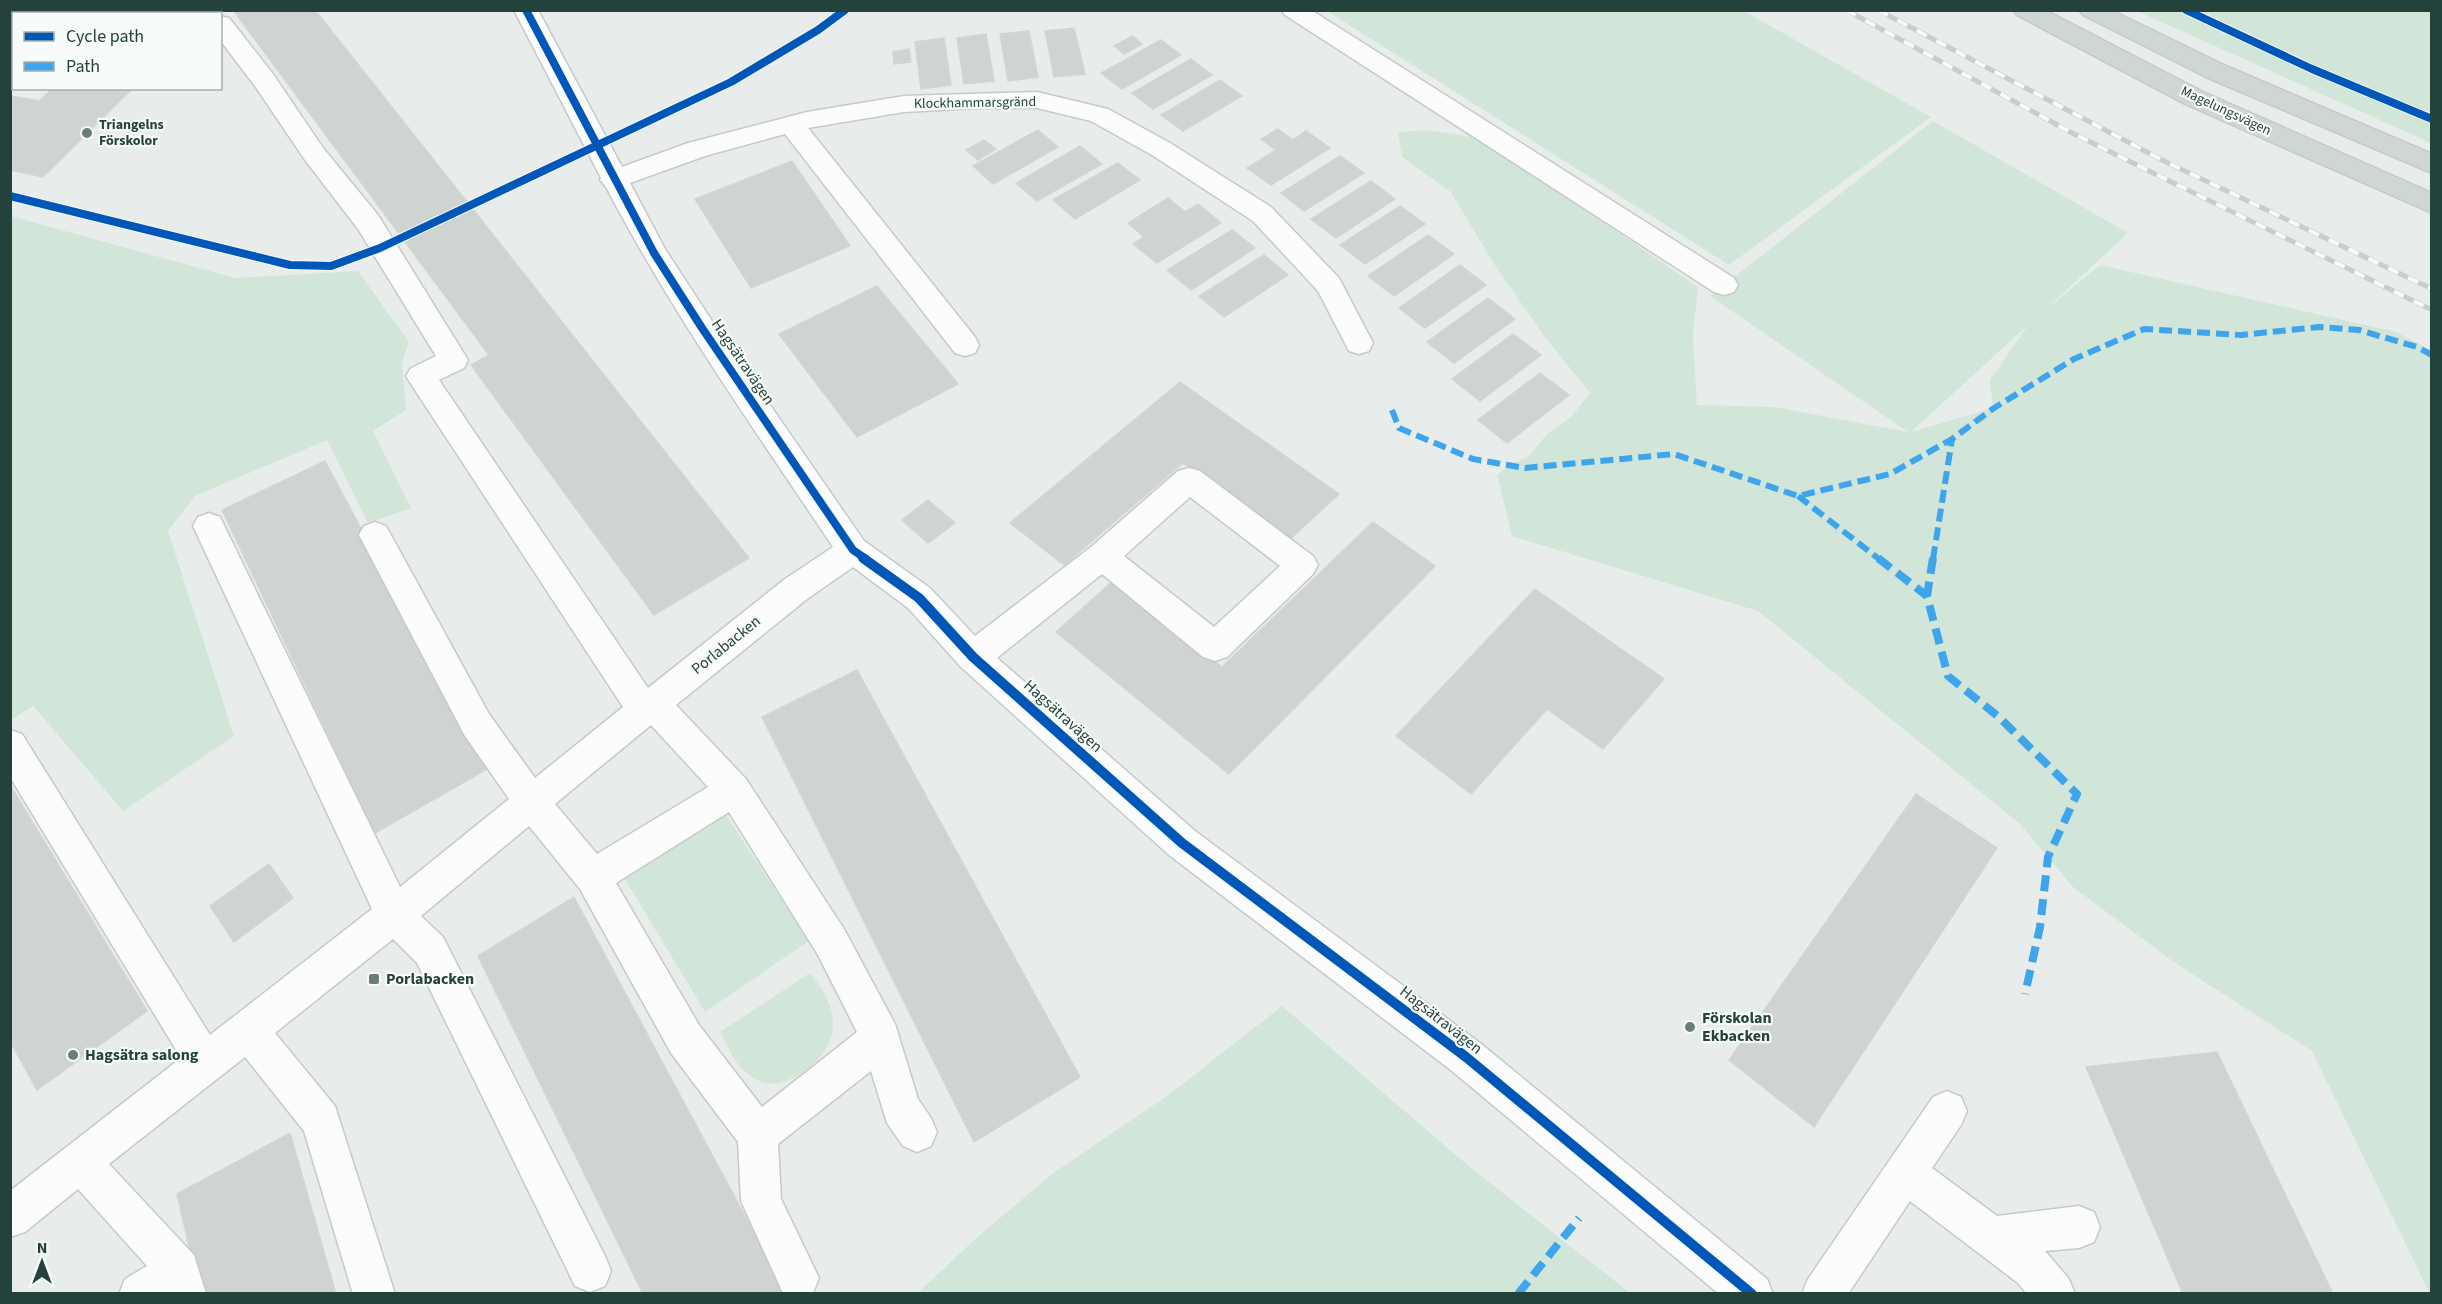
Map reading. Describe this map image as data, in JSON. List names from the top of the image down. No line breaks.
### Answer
{"streets":{"main road":["Magelungsvägen"],"street":["Klockhammarsgränd","Hagsätravägen","Porlabacken"]},"crossings":[["Klockhammarsgränd","Hagsätravägen"],["Hagsätravägen","Porlabacken"]],"places":{"other":["Triangelns Förskolor","Förskolan Ekbacken","Hagsätra salong"],"transit":["Porlabacken"]},"legend":["Cycle path","Path"],"north":"top"}
